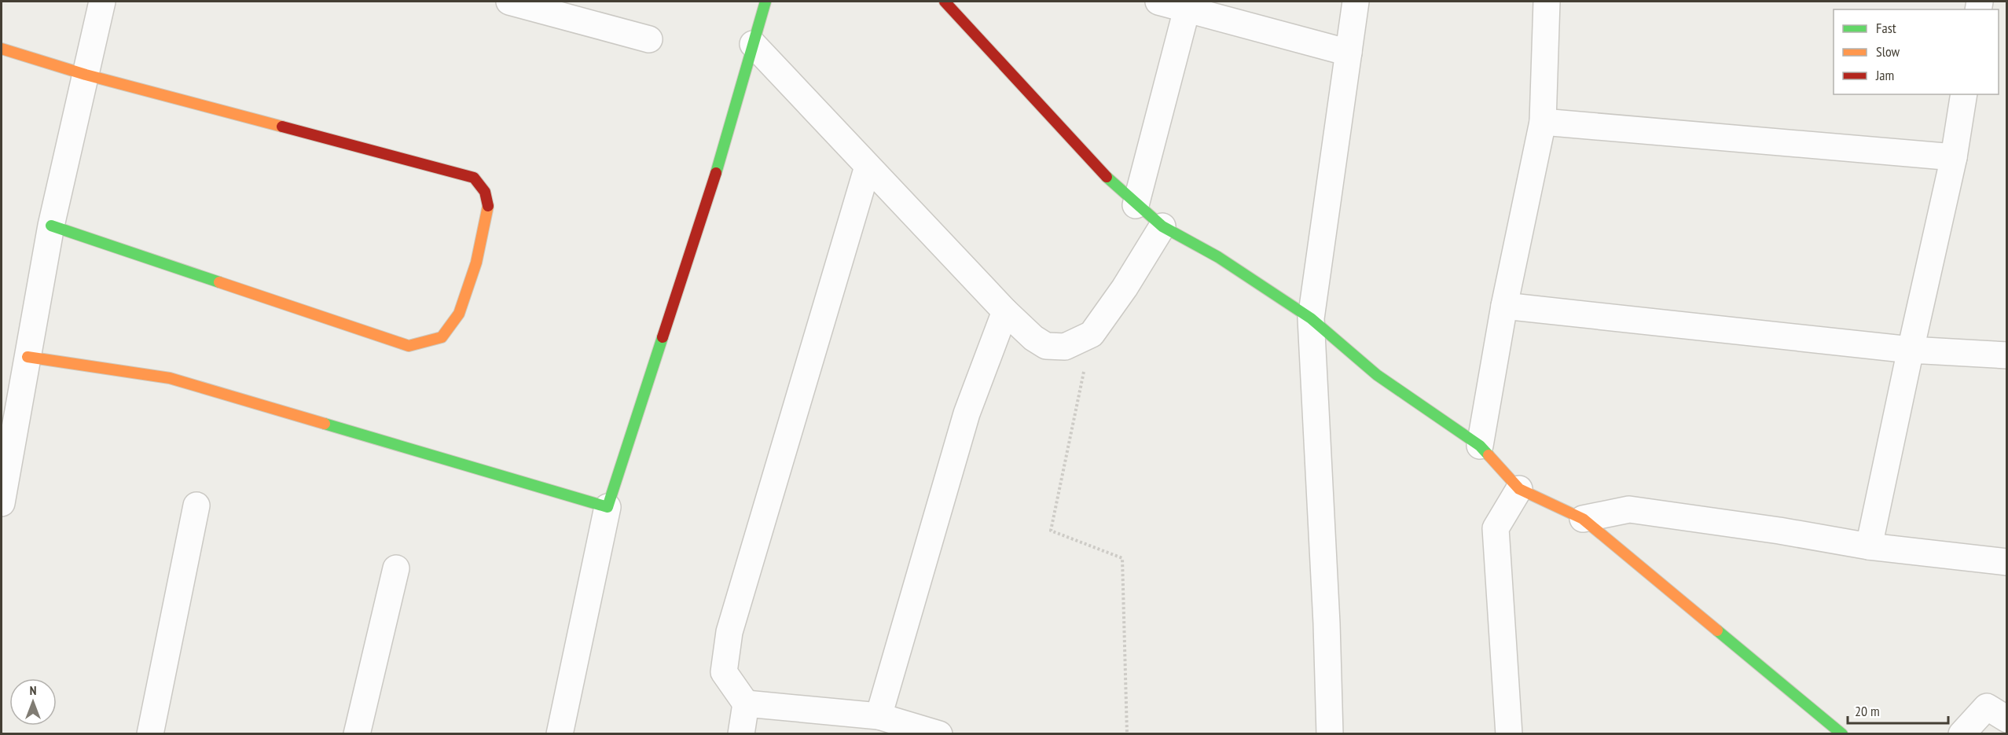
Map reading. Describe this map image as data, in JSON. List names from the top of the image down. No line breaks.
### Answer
{"legend":["Fast","Slow","Jam"],"scale_bar":"20 m","north":"top"}
